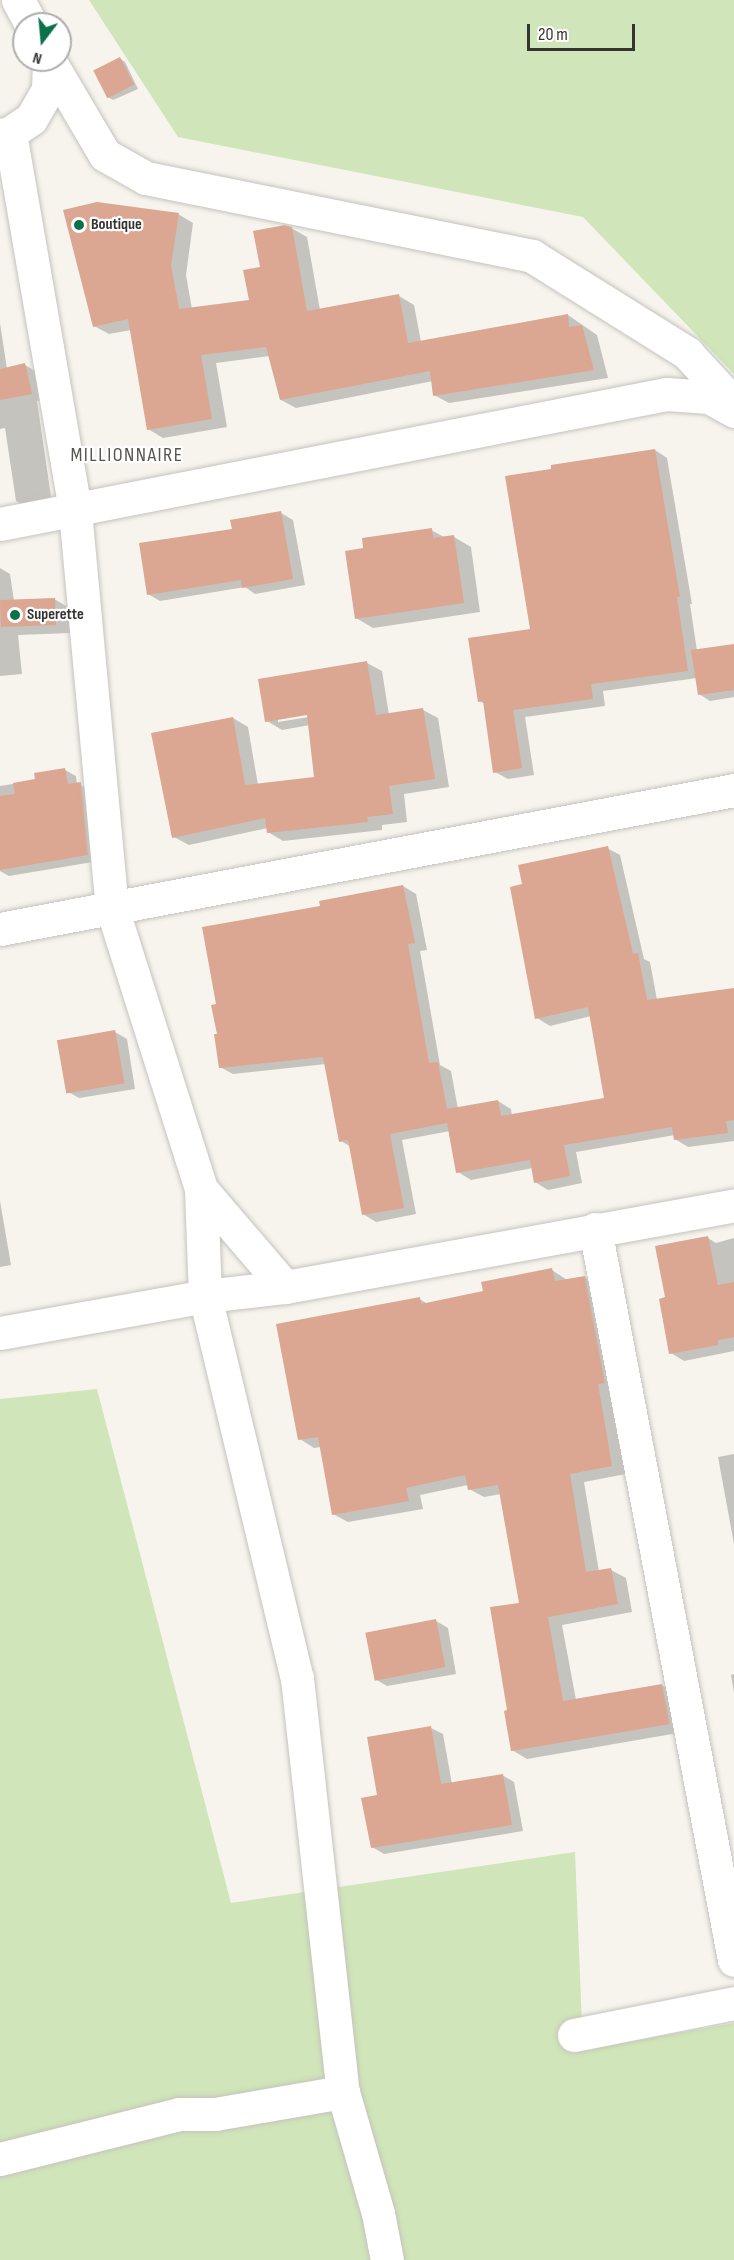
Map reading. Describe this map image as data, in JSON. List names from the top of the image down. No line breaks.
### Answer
{"districts":["MILLIONNAIRE"],"places":["Boutique","Superette"],"scale_bar":"20 m","north":"bottom"}
